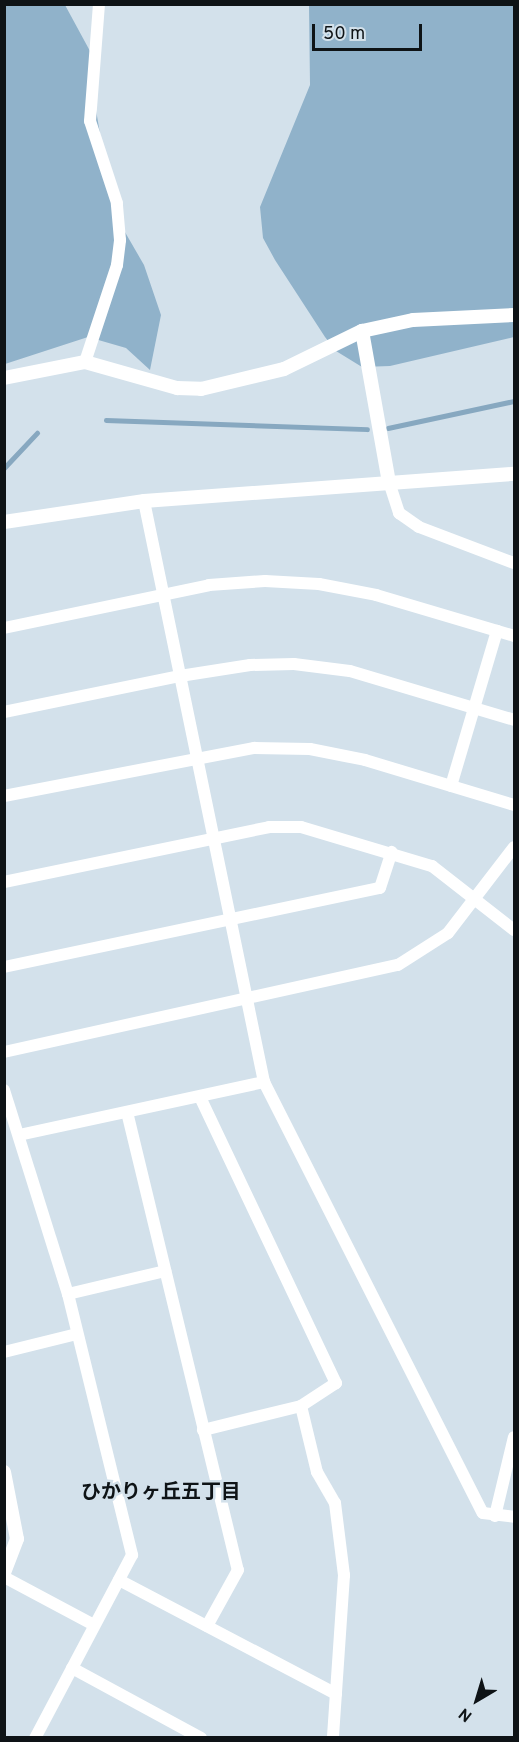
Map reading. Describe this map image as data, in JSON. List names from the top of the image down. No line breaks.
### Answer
{"districts":["ひかりヶ丘五丁目"],"scale_bar":"50 m","north":"bottom left"}
